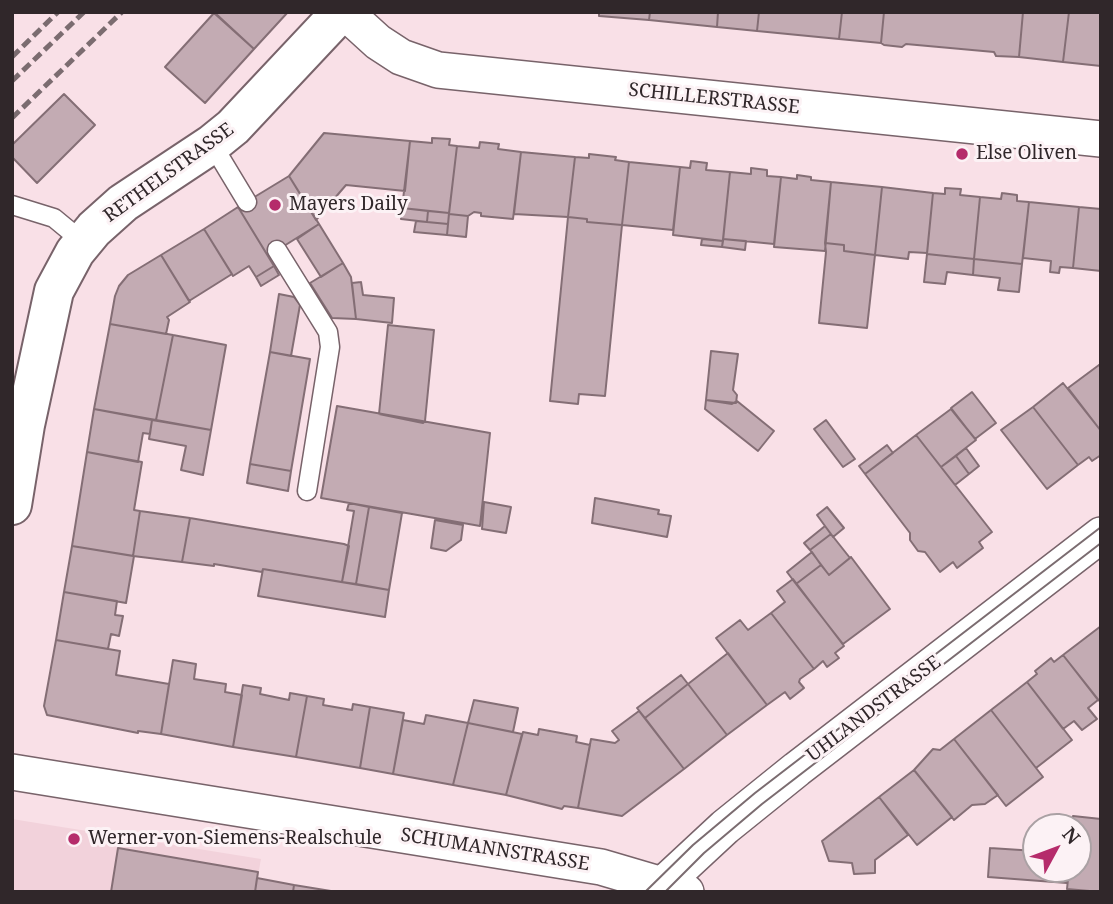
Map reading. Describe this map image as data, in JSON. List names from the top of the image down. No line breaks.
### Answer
{"streets":{"street":["SCHILLERSTRASSE","RETHELSTRASSE","UHLANDSTRASSE","SCHUMANNSTRASSE"]},"crossings":[["SCHILLERSTRASSE","RETHELSTRASSE"],["UHLANDSTRASSE","SCHUMANNSTRASSE"]],"places":["Else Oliven","Mayers Daily","Werner-von-Siemens-Realschule"],"north":"top right"}
